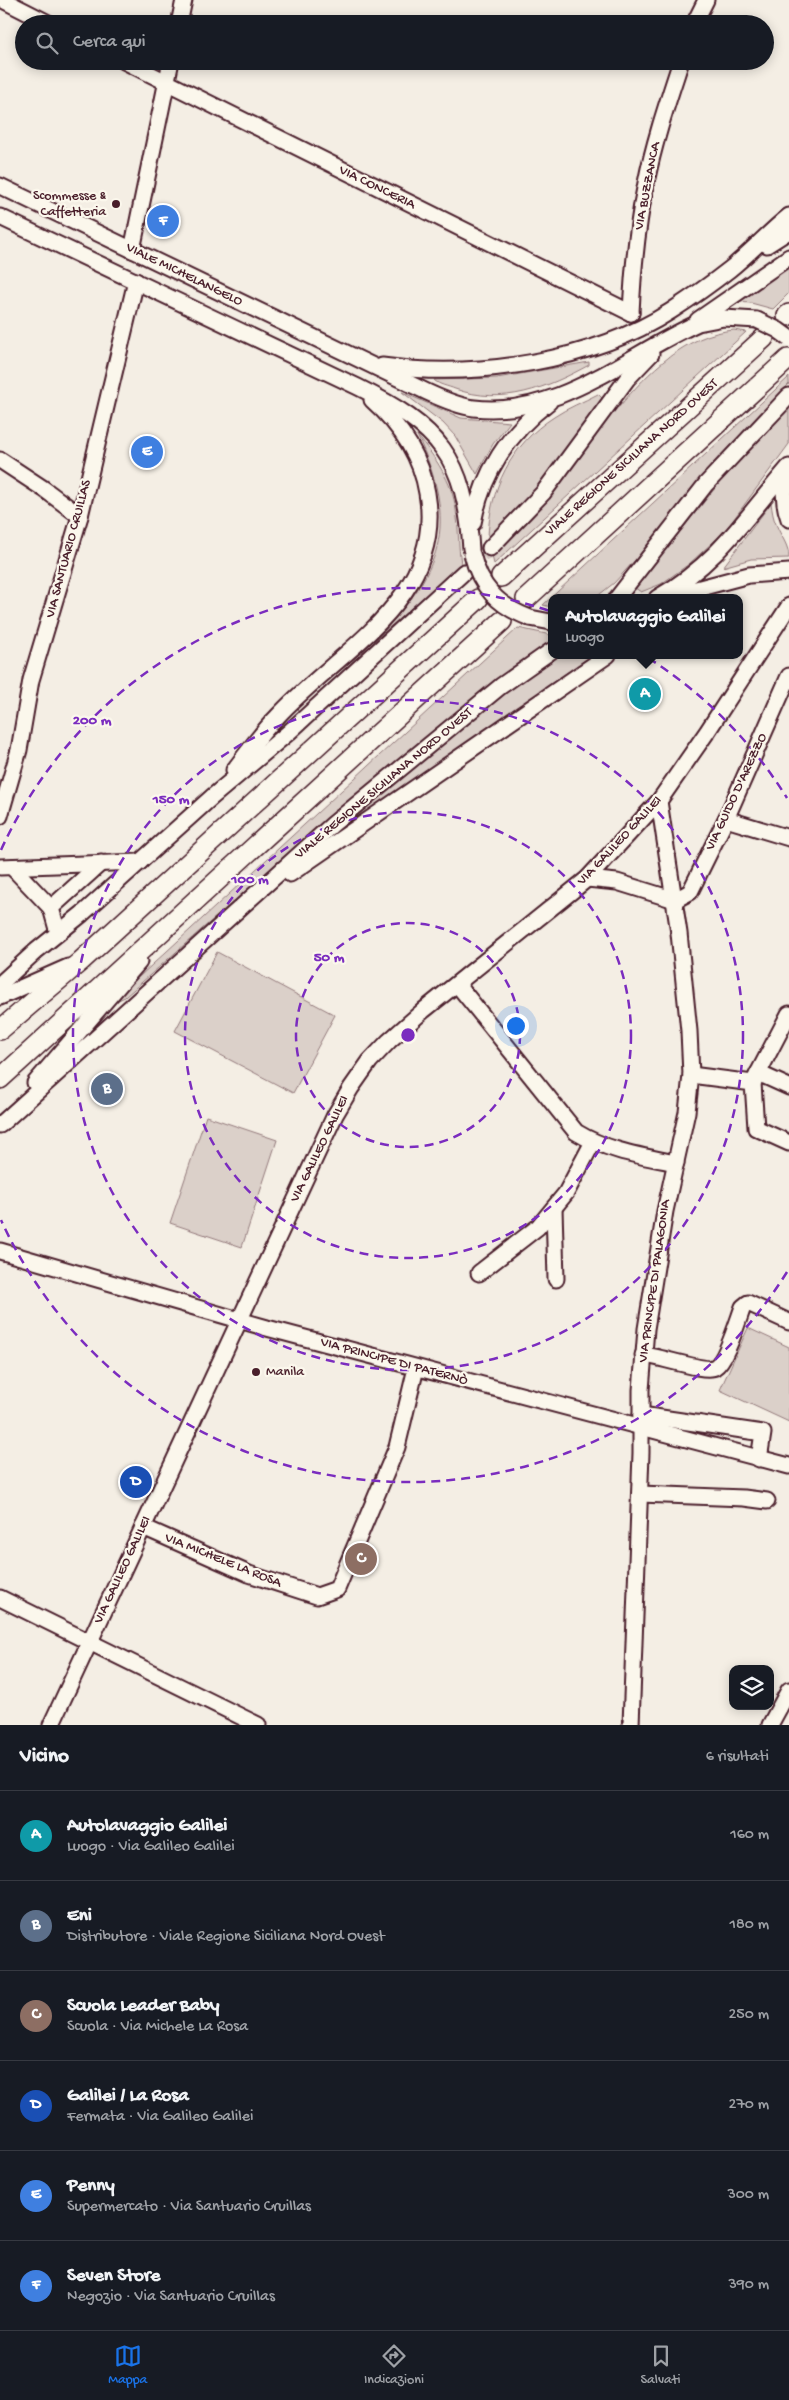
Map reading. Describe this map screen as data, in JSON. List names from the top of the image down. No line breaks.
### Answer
{"streets":{"main road":["VIALE REGIONE SICILIANA NORD OVEST"],"street":["VIA BUZZANCA","VIA CONCERIA","VIALE MICHELANGELO","VIA SANTUARIO CRUILLAS","VIA GUIDO D'AREZZO","VIA GALILEO GALILEI","VIA PRINCIPE DI PALAGONIA","VIA PRINCIPE DI PATERNÒ","VIA MICHELE LA ROSA"]},"crossings":[["VIA BUZZANCA","VIA CONCERIA"],["VIALE MICHELANGELO","VIA SANTUARIO CRUILLAS"],["VIA GUIDO D'AREZZO","VIA PRINCIPE DI PALAGONIA"],["VIA GALILEO GALILEI","VIA PRINCIPE DI PALAGONIA"],["VIA GALILEO GALILEI","VIA PRINCIPE DI PATERNÒ"],["VIA GALILEO GALILEI","VIA MICHELE LA ROSA"],["VIA PRINCIPE DI PALAGONIA","VIA PRINCIPE DI PATERNÒ"],["VIA PRINCIPE DI PATERNÒ","VIA MICHELE LA ROSA"]],"places":["Scommesse & Caffetteria","Manila"],"page":{"search":"Cerca qui","pins":["F","E","A","B","D","C"],"popup":["Autolavaggio Galilei","Luogo"],"heading":["Vicino","6 risultati"],"list":[{"mark":"A","name":"Autolavaggio Galilei","note":"Luogo · Via Galileo Galilei","value":"160 m"},{"mark":"B","name":"Eni","note":"Distributore · Viale Regione Siciliana Nord Ovest","value":"180 m"},{"mark":"C","name":"Scuola Leader Baby","note":"Scuola · Via Michele La Rosa","value":"250 m"},{"mark":"D","name":"Galilei / La Rosa","note":"Fermata · Via Galileo Galilei","value":"270 m"},{"mark":"E","name":"Penny","note":"Supermercato · Via Santuario Cruillas","value":"300 m"},{"mark":"F","name":"Seven Store","note":"Negozio · Via Santuario Cruillas","value":"390 m"}],"nav":["Mappa","Indicazioni","Salvati"]},"rings":["200 m","150 m","100 m","50 m"]}
